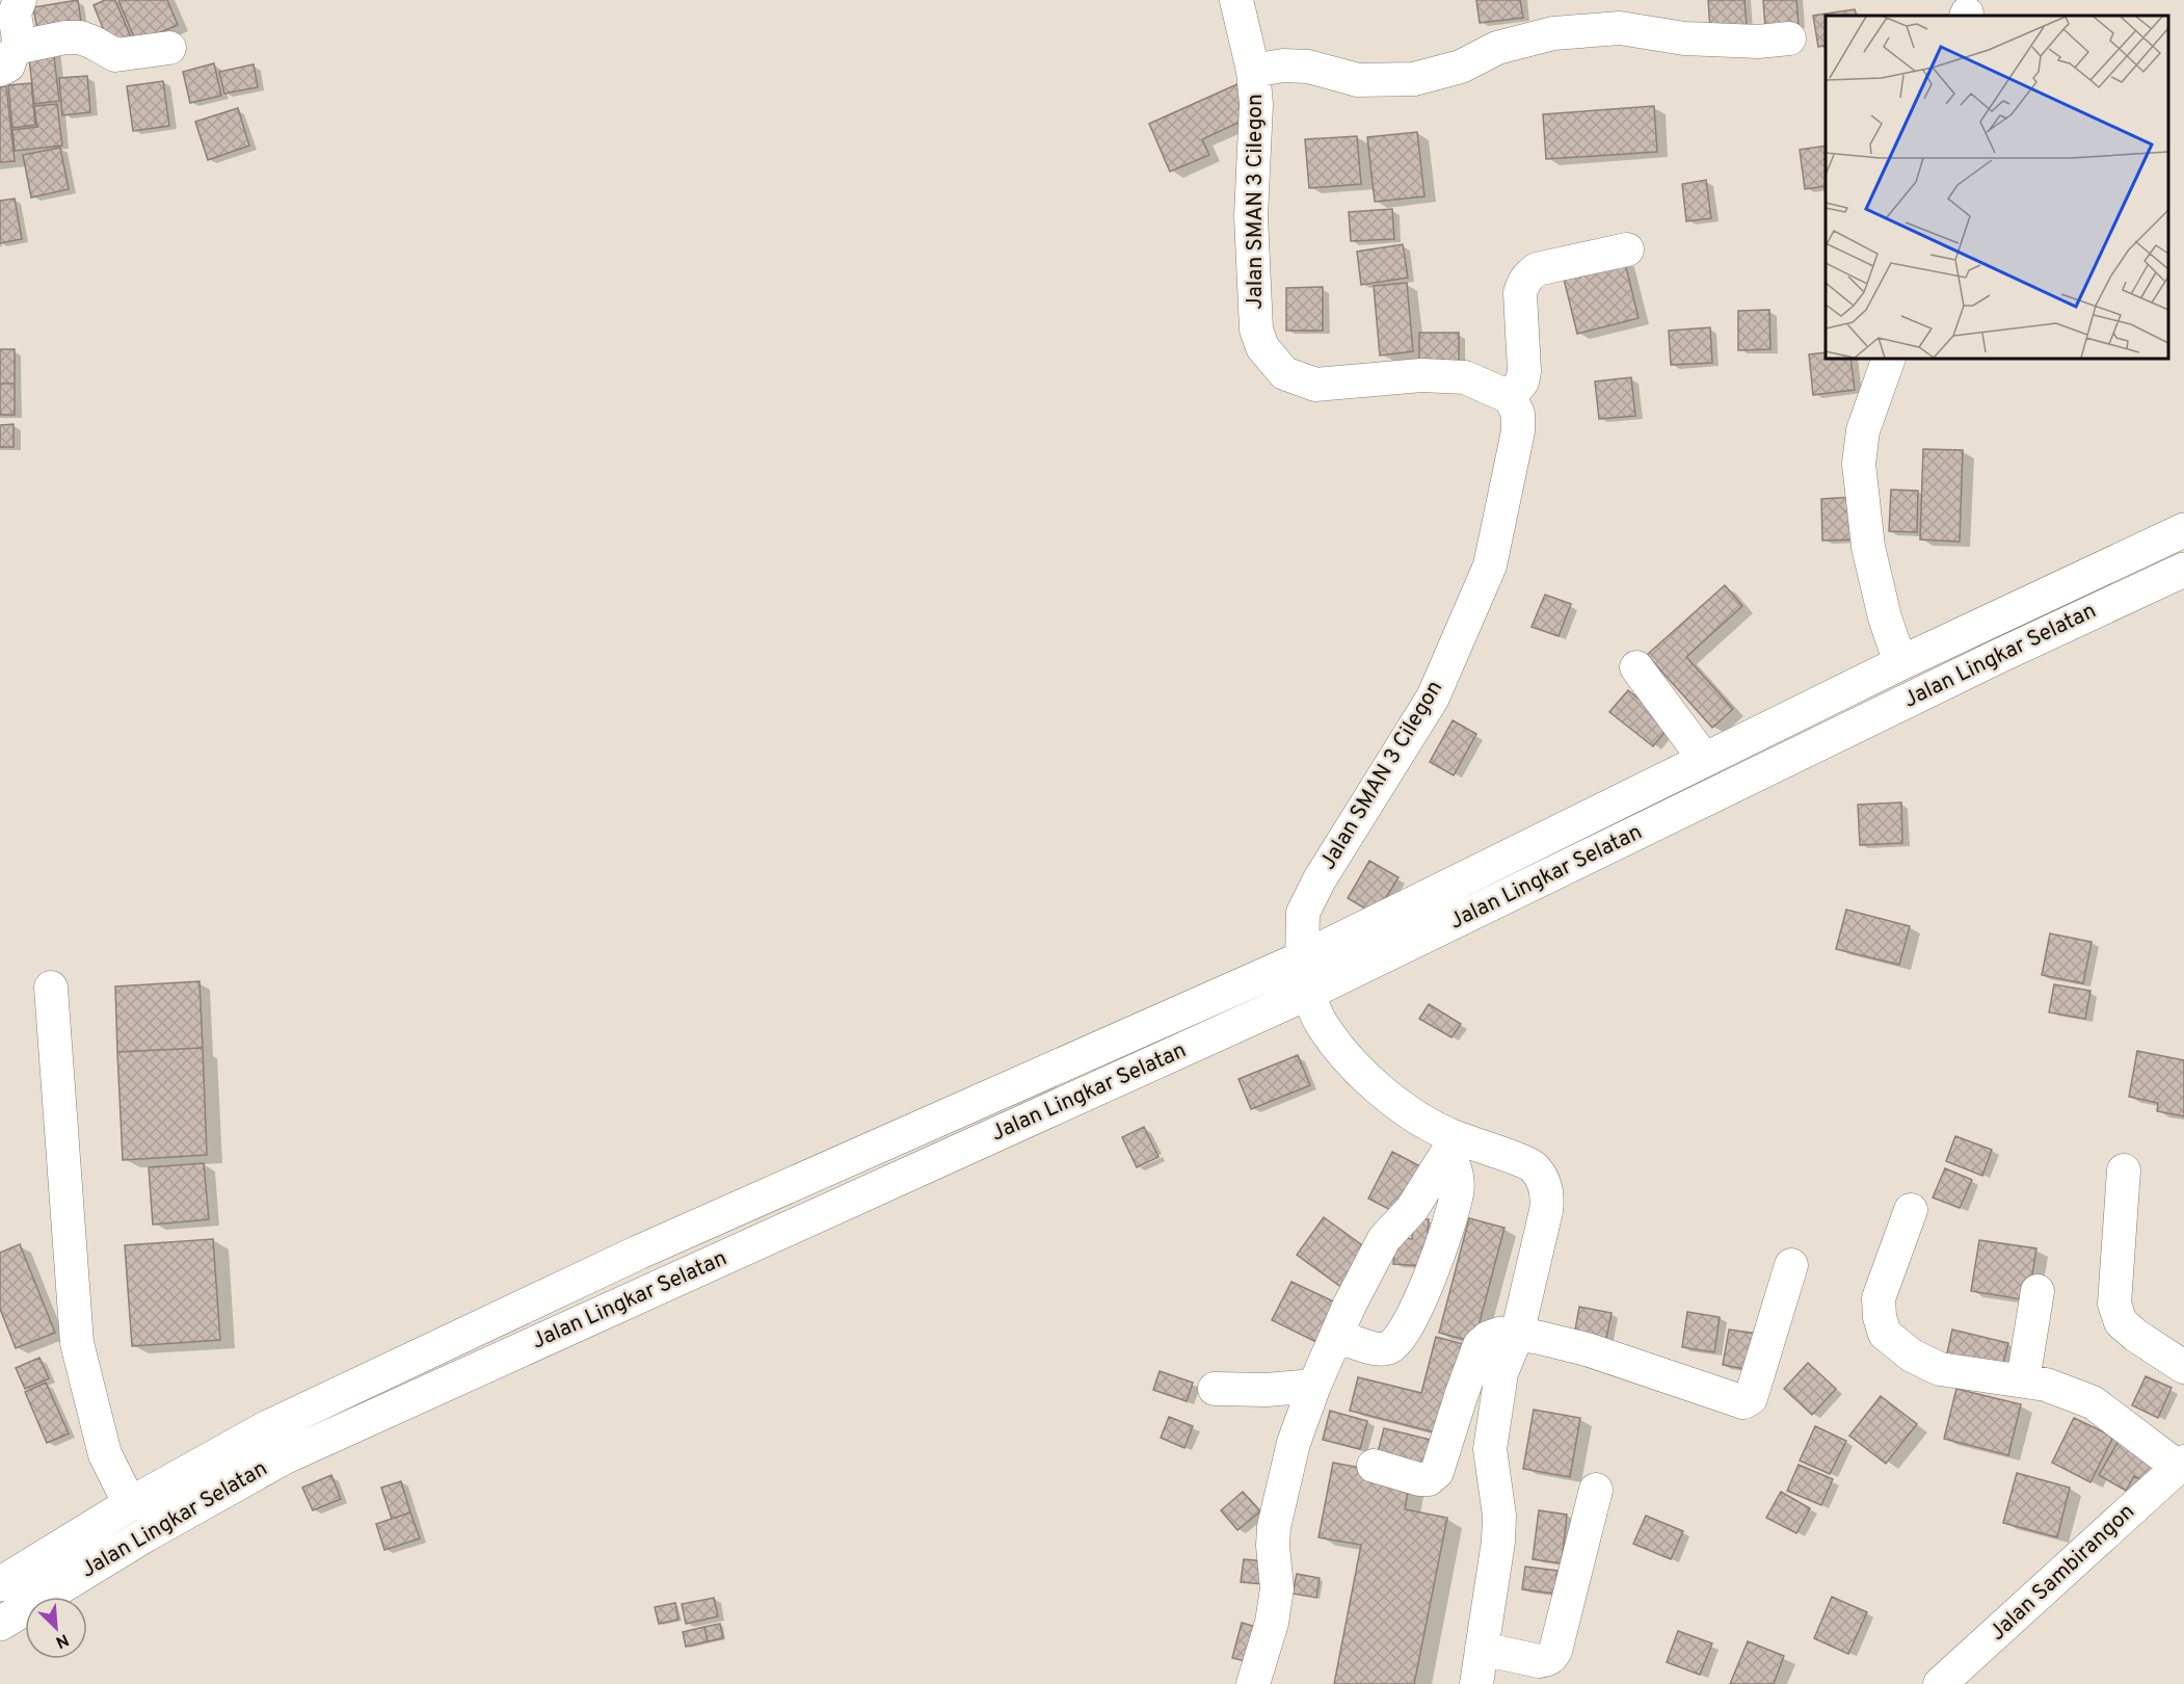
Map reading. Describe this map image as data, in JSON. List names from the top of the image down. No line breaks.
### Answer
{"streets":{"highway":["Jalan Lingkar Selatan"],"street":["Jalan SMAN 3 Cilegon","Jalan Sambirangon"]},"crossings":[["Jalan SMAN 3 Cilegon","Jalan Lingkar Selatan"]],"north":"bottom right"}
